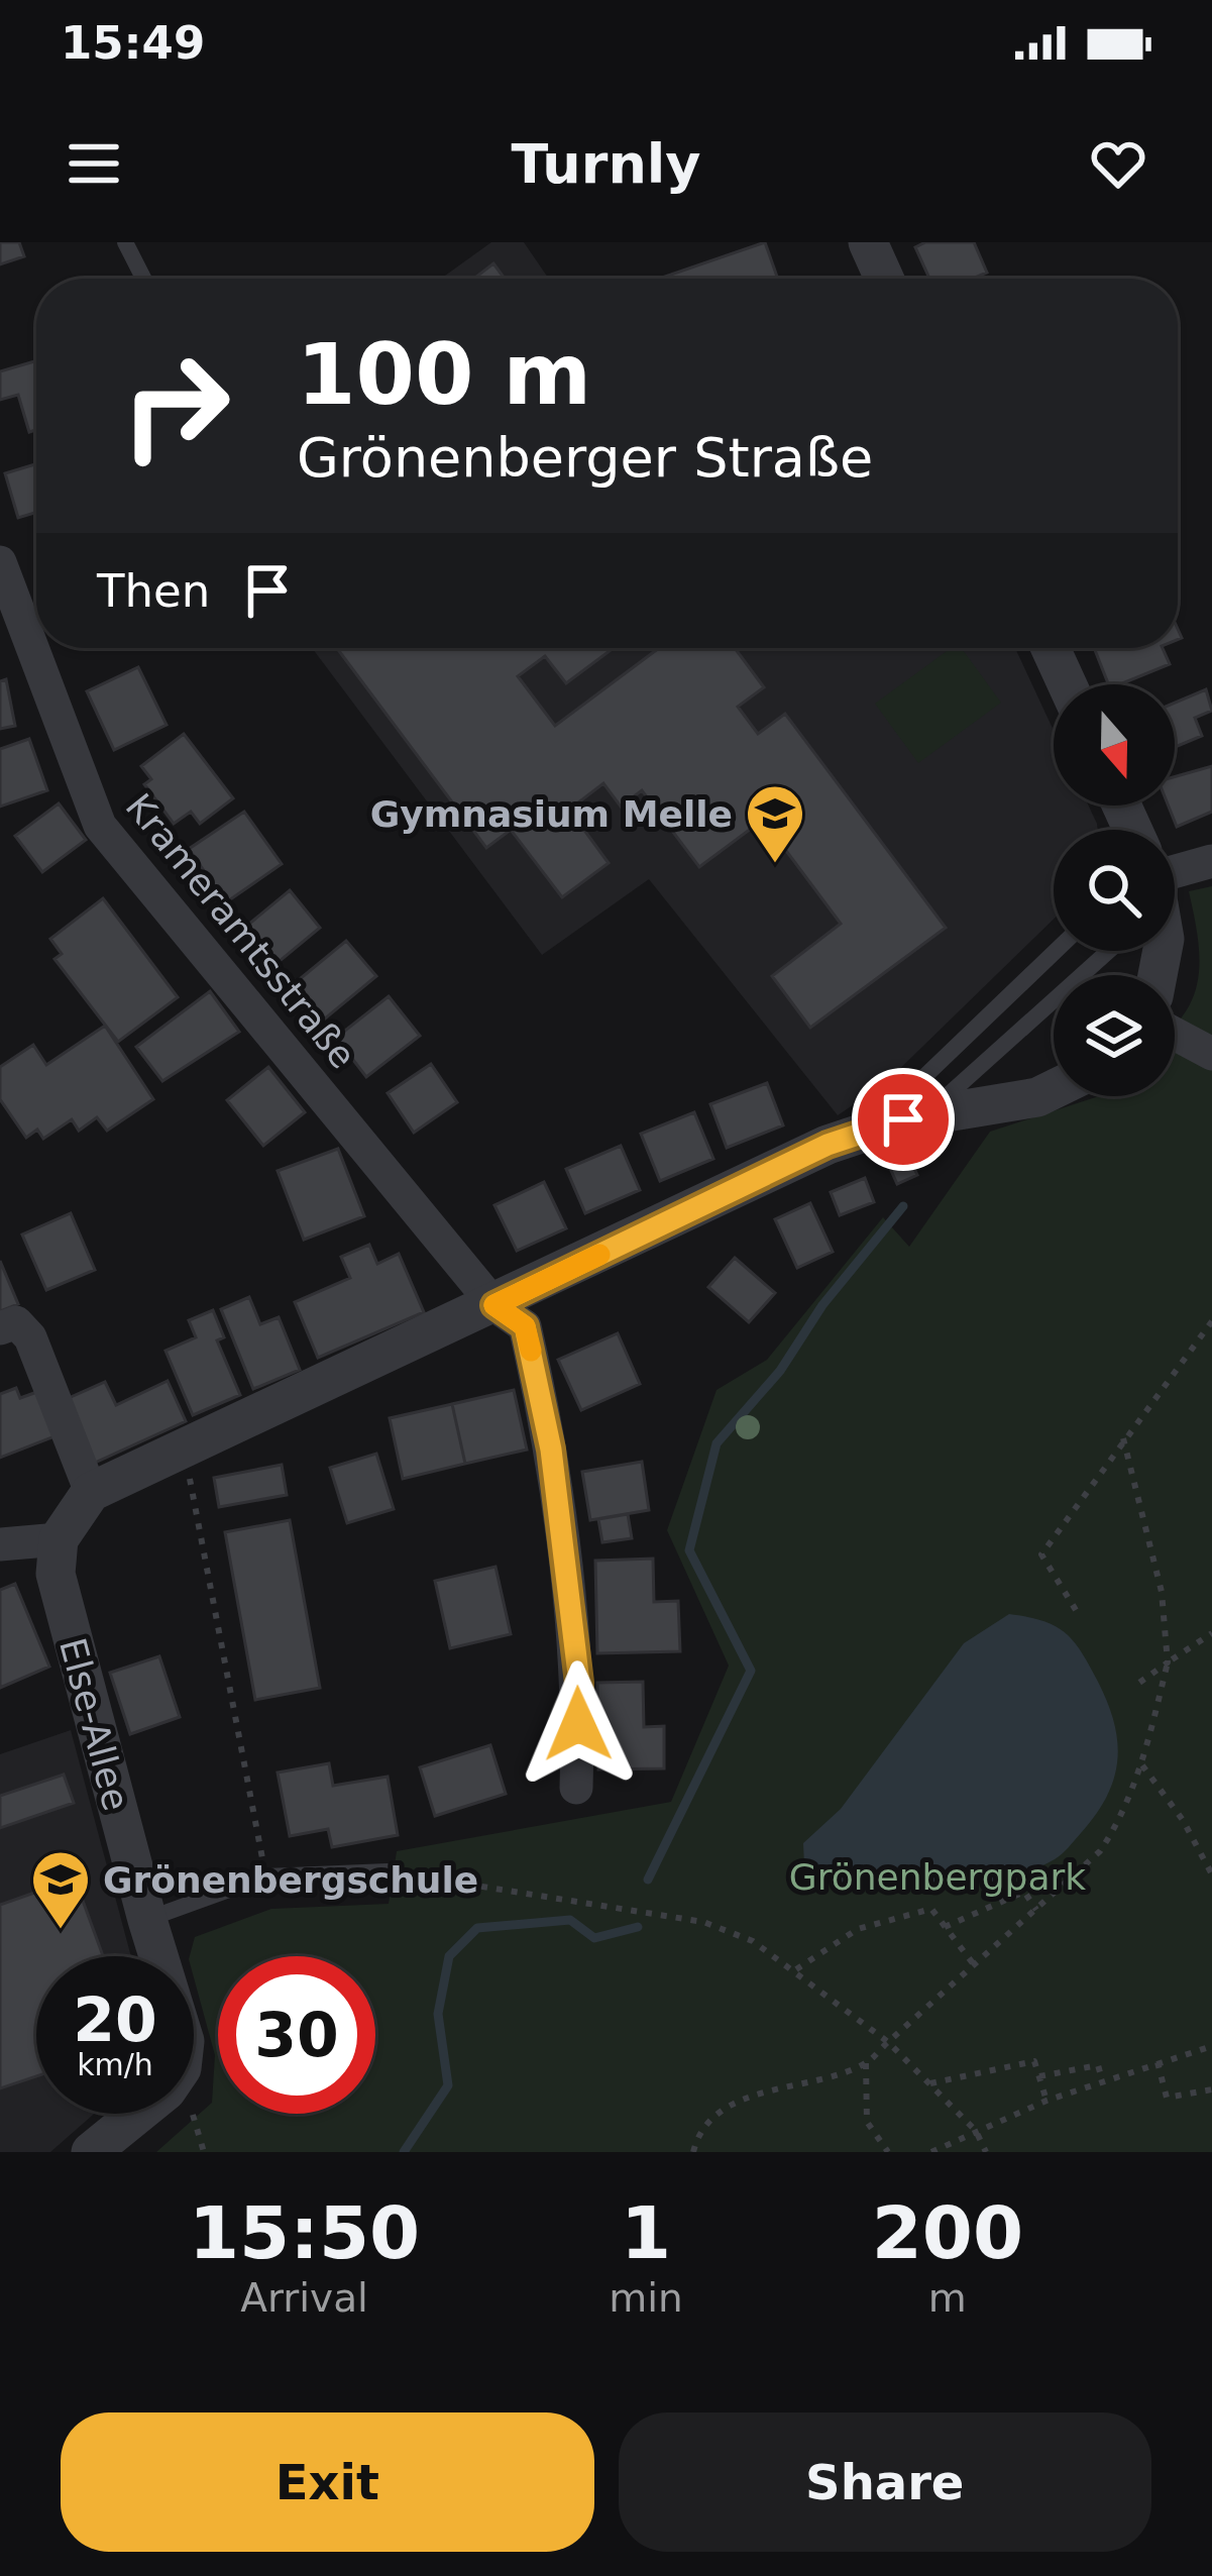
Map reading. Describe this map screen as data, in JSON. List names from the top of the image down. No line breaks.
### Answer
{"streets":{"street":["Krameramtsstraße","Else-Allee"]},"parks":["Grönenbergpark"],"places":{"school or university":["Gymnasium Melle","Grönenbergschule"]},"north":"bottom","page":{"status":"15:49","header":"Turnly","turn":["100 m","Grönenberger Straße"],"then":"Then","speed":"20 km/h","limit":"30","eta":["15:50","Arrival","1","min","200","m"],"buttons":["Exit","Share"]}}
